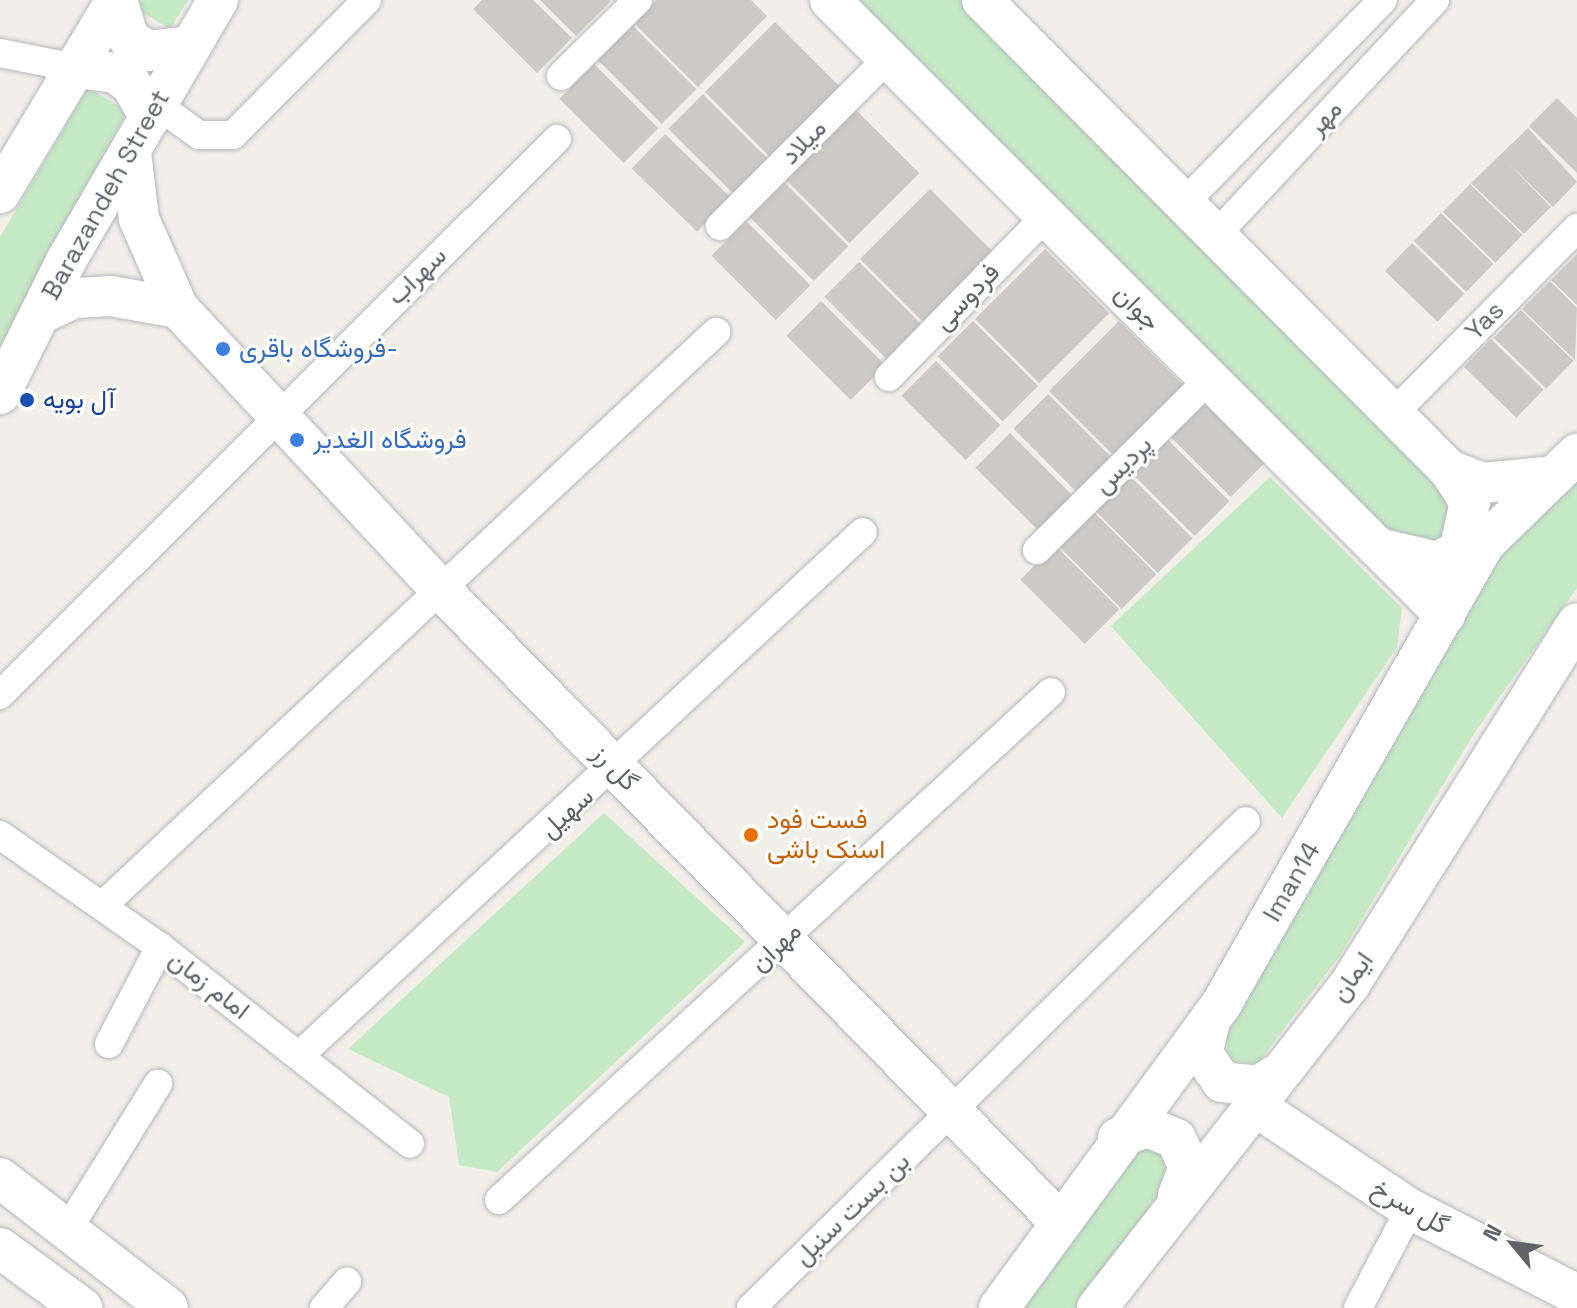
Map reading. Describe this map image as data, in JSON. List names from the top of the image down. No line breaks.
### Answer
{"streets":{"street":["مهر","میلاد","Barazandeh Street","سهراب","فردوسی","جوان","Yas","پردیس","گل رز","سهیل","Iman14","مهران","ایمان","امام زمان","گل سرخ","بن بست سنبل"]},"crossings":[["میلاد","جوان"],["Barazandeh Street","گل رز"],["سهراب","گل رز"],["فردوسی","جوان"],["جوان","پردیس"],["جوان","Iman14"],["گل رز","سهیل"],["گل رز","Iman14"],["گل رز","مهران"],["گل رز","بن بست سنبل"],["سهیل","امام زمان"],["ایمان","گل سرخ"]],"places":["فروشگاه باقری-","آل بویه","فروشگاه الغدیر","فست فود اسنک باشی"],"north":"top left"}
